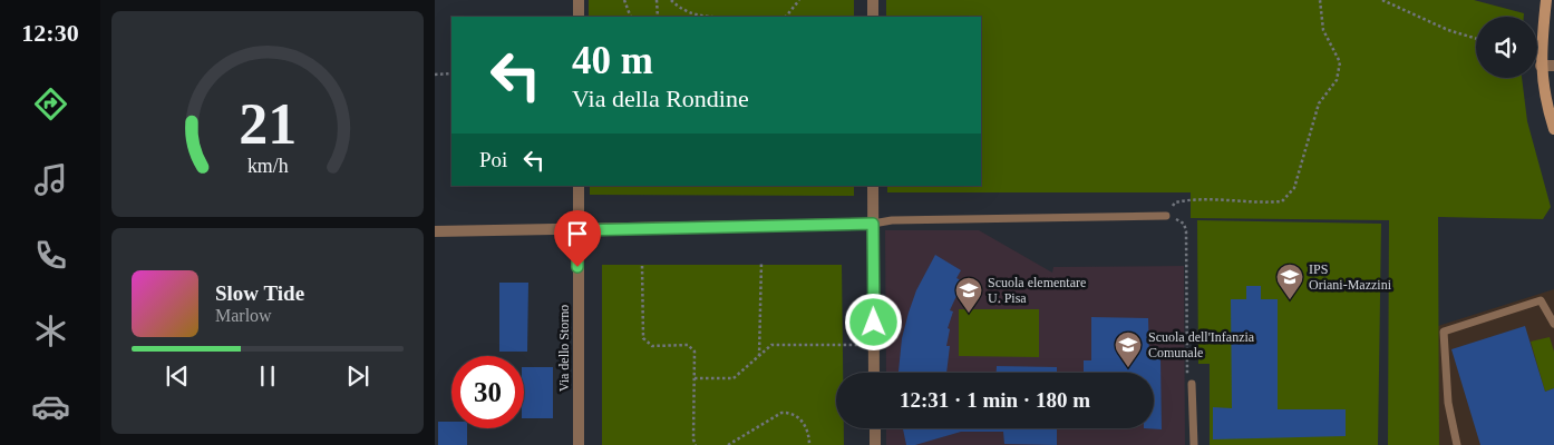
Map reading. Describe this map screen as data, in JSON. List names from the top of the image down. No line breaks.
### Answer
{"streets":{"street":["Via dello Storno"]},"places":{"school or university":["IPS Oriani-Mazzini","Scuola elementare U. Pisa","Scuola dell'Infanzia Comunale"]},"page":{"tabs":"12:30","turn":["40 m","Via della Rondine"],"then":"Poi","song":["Slow Tide","Marlow"],"limit":"30","trip":"12:31 · 1 min · 180 m","gauge":["21","km/h"]}}
